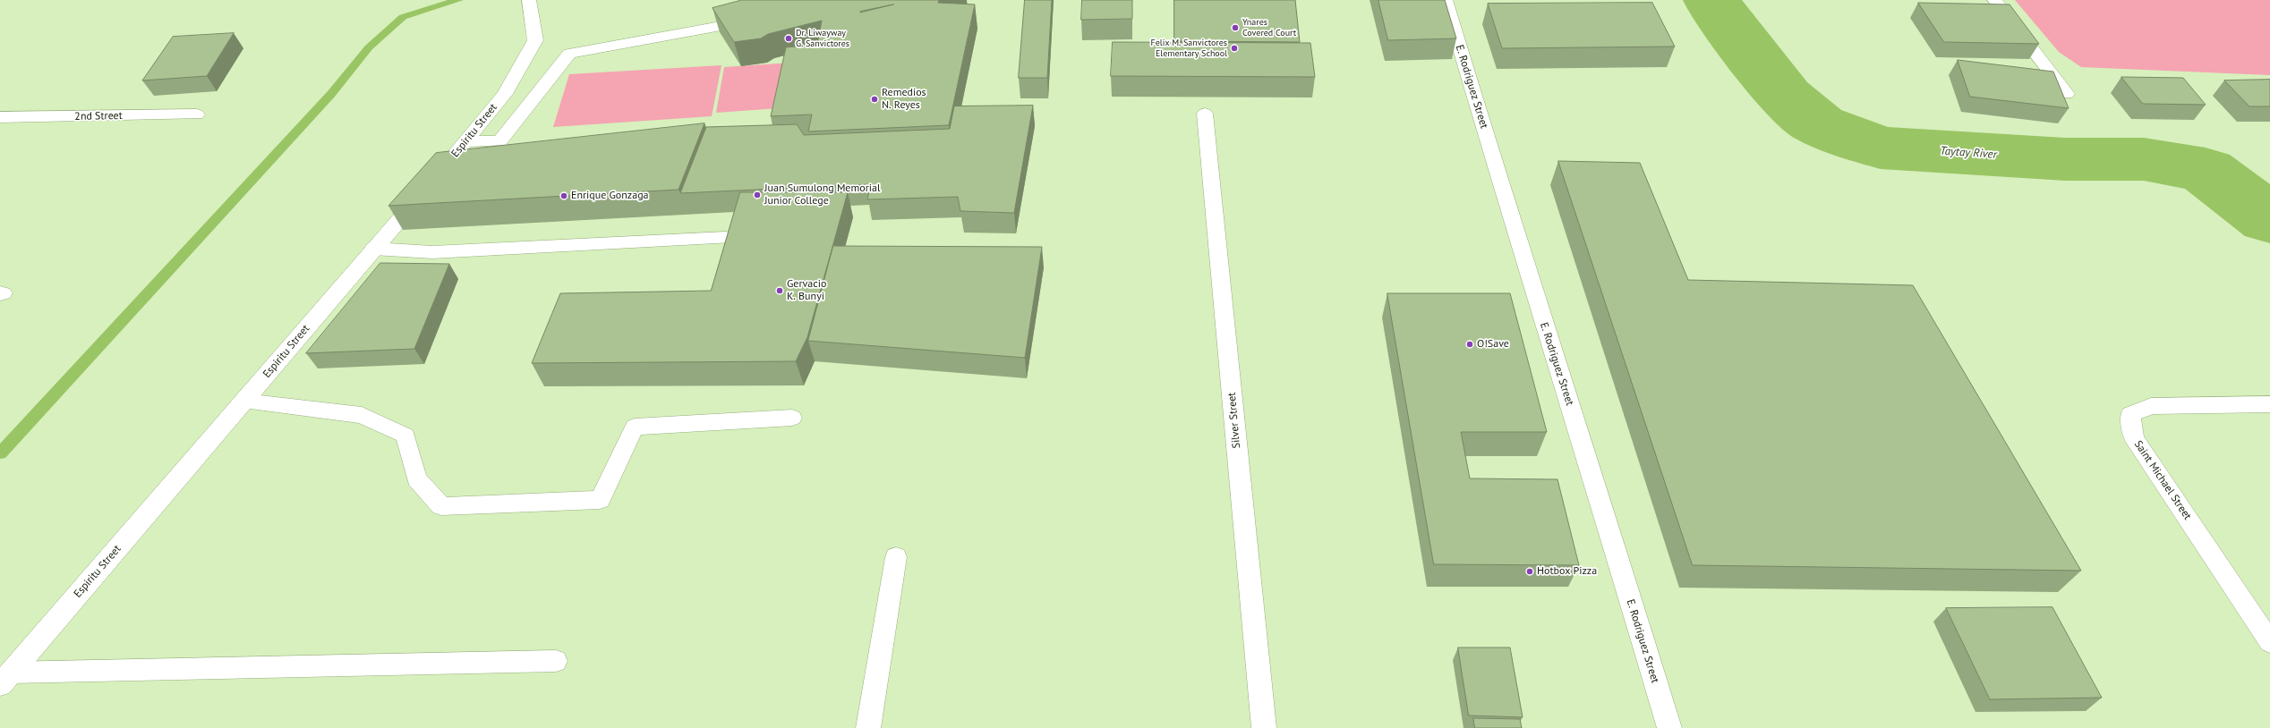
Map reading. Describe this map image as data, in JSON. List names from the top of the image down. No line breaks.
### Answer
{"streets":{"street":["E. Rodriguez Street","2nd Street","Espiritu Street","Silver Street","Saint Michael Street"]},"water":["Taytay River"],"places":["Ynares Covered Court","Dr. Liwayway G. Sanvictores","Felix M. Sanvictores Elementary School","Remedios N. Reyes","Juan Sumulong Memorial Junior College","Enrique Gonzaga","Gervacio K. Bunyi","O!Save","Hotbox Pizza"]}
